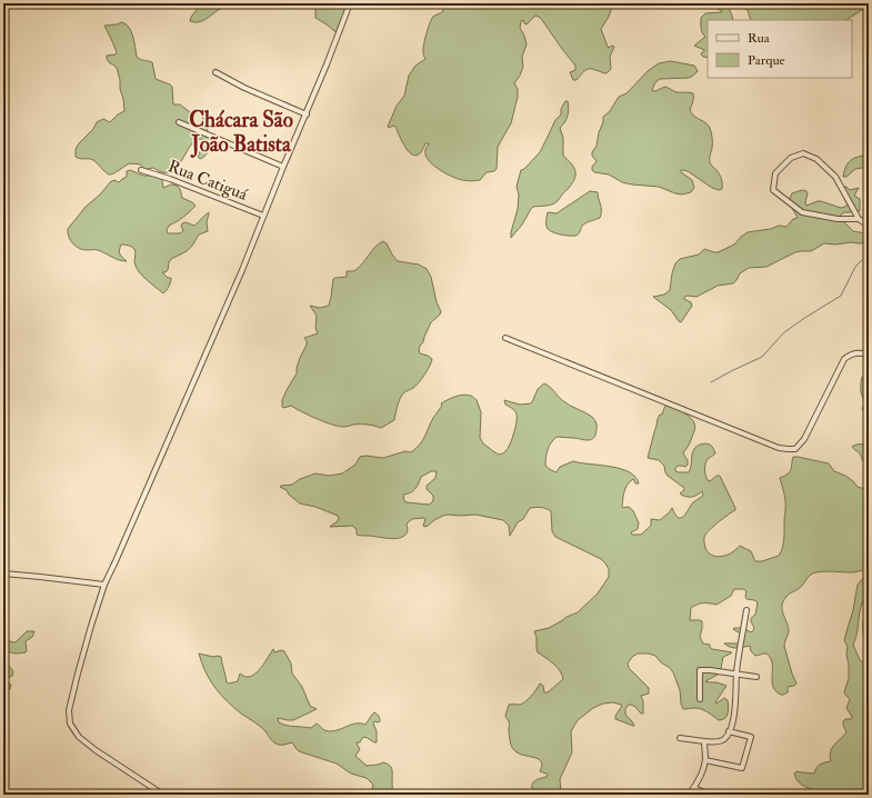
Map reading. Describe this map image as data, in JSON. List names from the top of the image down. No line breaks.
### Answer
{"streets":{"street":["Rua Catiguá"]},"districts":["Chácara São João Batista"],"legend":["Rua","Parque"]}
